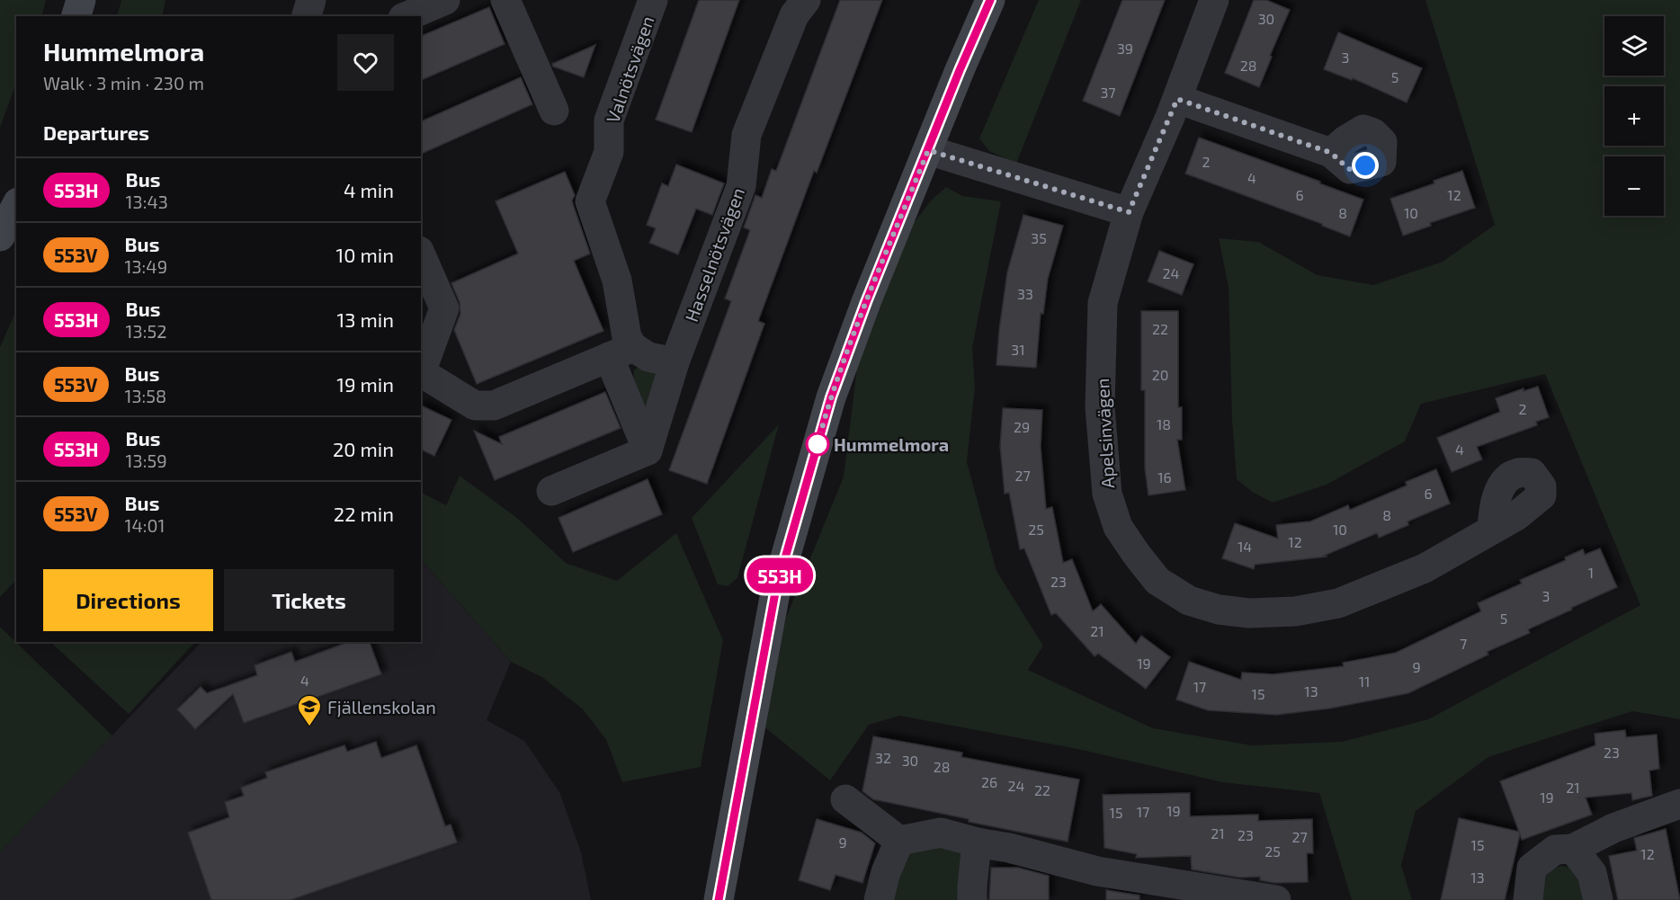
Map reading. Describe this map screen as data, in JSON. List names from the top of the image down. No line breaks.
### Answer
{"streets":{"street":["Valnötsvägen","Hasselnötsvägen","Apelsinvägen"]},"places":{"other":["Hummelmora"],"school or university":["Fjällenskolan"]},"lines":["bus line 553H"],"house_numbers":["30","39","3","28","5","37","2","4","6","12","8","10","35","24","33","22","31","20","2","18","29","4","27","16","6","8","25","10","12","14","1","23","3","5","21","7","19","9","4","11","17","13","15","23","32","30","28","26","24","21","22","19","19","17","15","21","23","27","9","15","25","12","13"],"page":{"on_map":"553H","map_buttons":["+","−"],"heading":[["Hummelmora","Walk · 3 min · 230 m"],"Departures"],"list":[{"mark":"553H","name":"Bus","note":"13:43","value":"4 min"},{"mark":"553V","name":"Bus","note":"13:49","value":"10 min"},{"mark":"553H","name":"Bus","note":"13:52","value":"13 min"},{"mark":"553V","name":"Bus","note":"13:58","value":"19 min"},{"mark":"553H","name":"Bus","note":"13:59","value":"20 min"},{"mark":"553V","name":"Bus","note":"14:01","value":"22 min"}],"buttons":["Directions","Tickets"]}}
